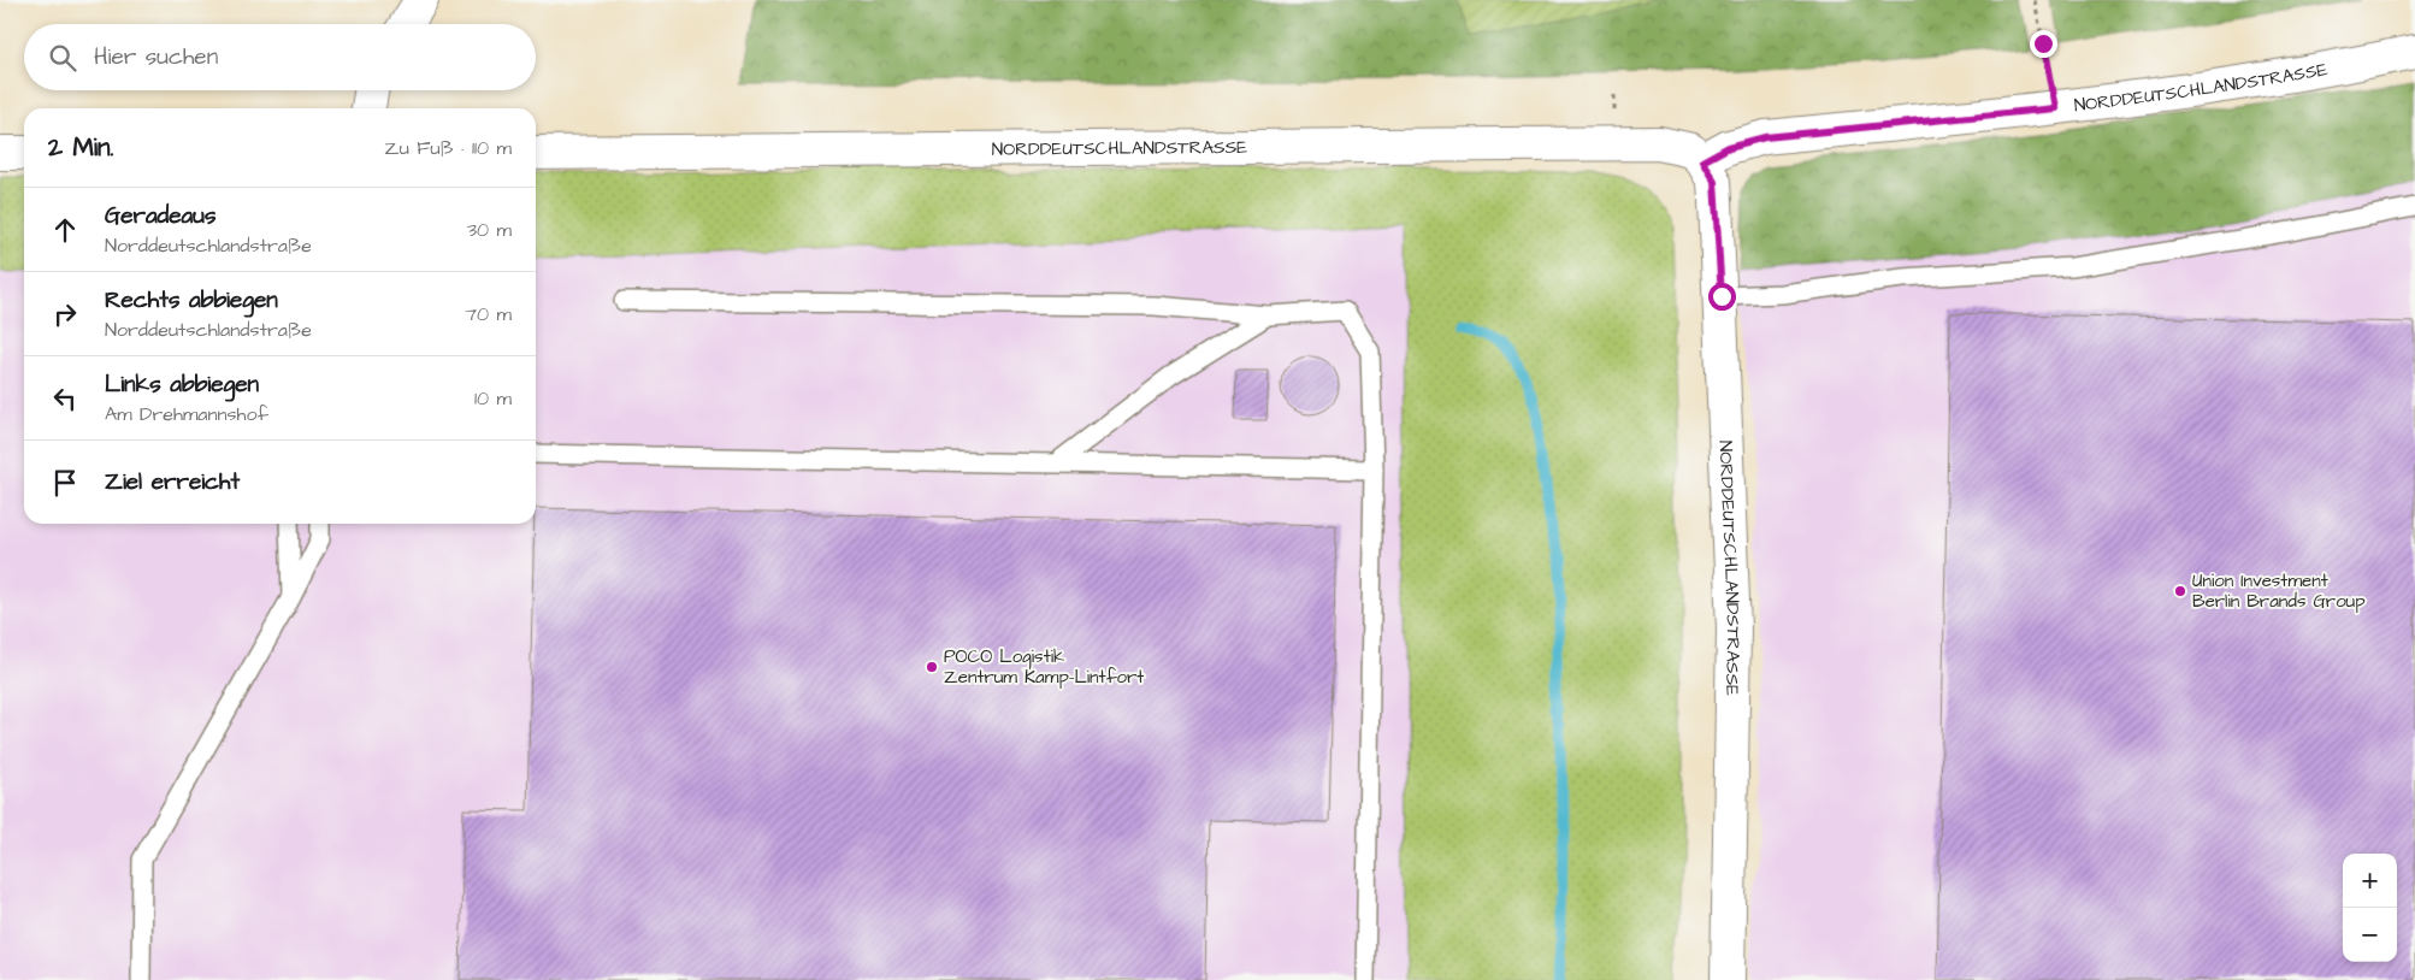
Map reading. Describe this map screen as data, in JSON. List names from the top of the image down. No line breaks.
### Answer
{"streets":{"street":["NORDDEUTSCHLANDSTRASSE"]},"places":["Union Investment Berlin Brands Group","POCO Logistik Zentrum Kamp-Lintfort"],"page":{"search":"Hier suchen","heading":["2 Min.","Zu Fuß · 110 m"],"list":[["Geradeaus","Norddeutschlandstraße","30 m"],["Rechts abbiegen","Norddeutschlandstraße","70 m"],["Links abbiegen","Am Drehmannshof","10 m"],"Ziel erreicht"],"map_buttons":["+","−"]}}
